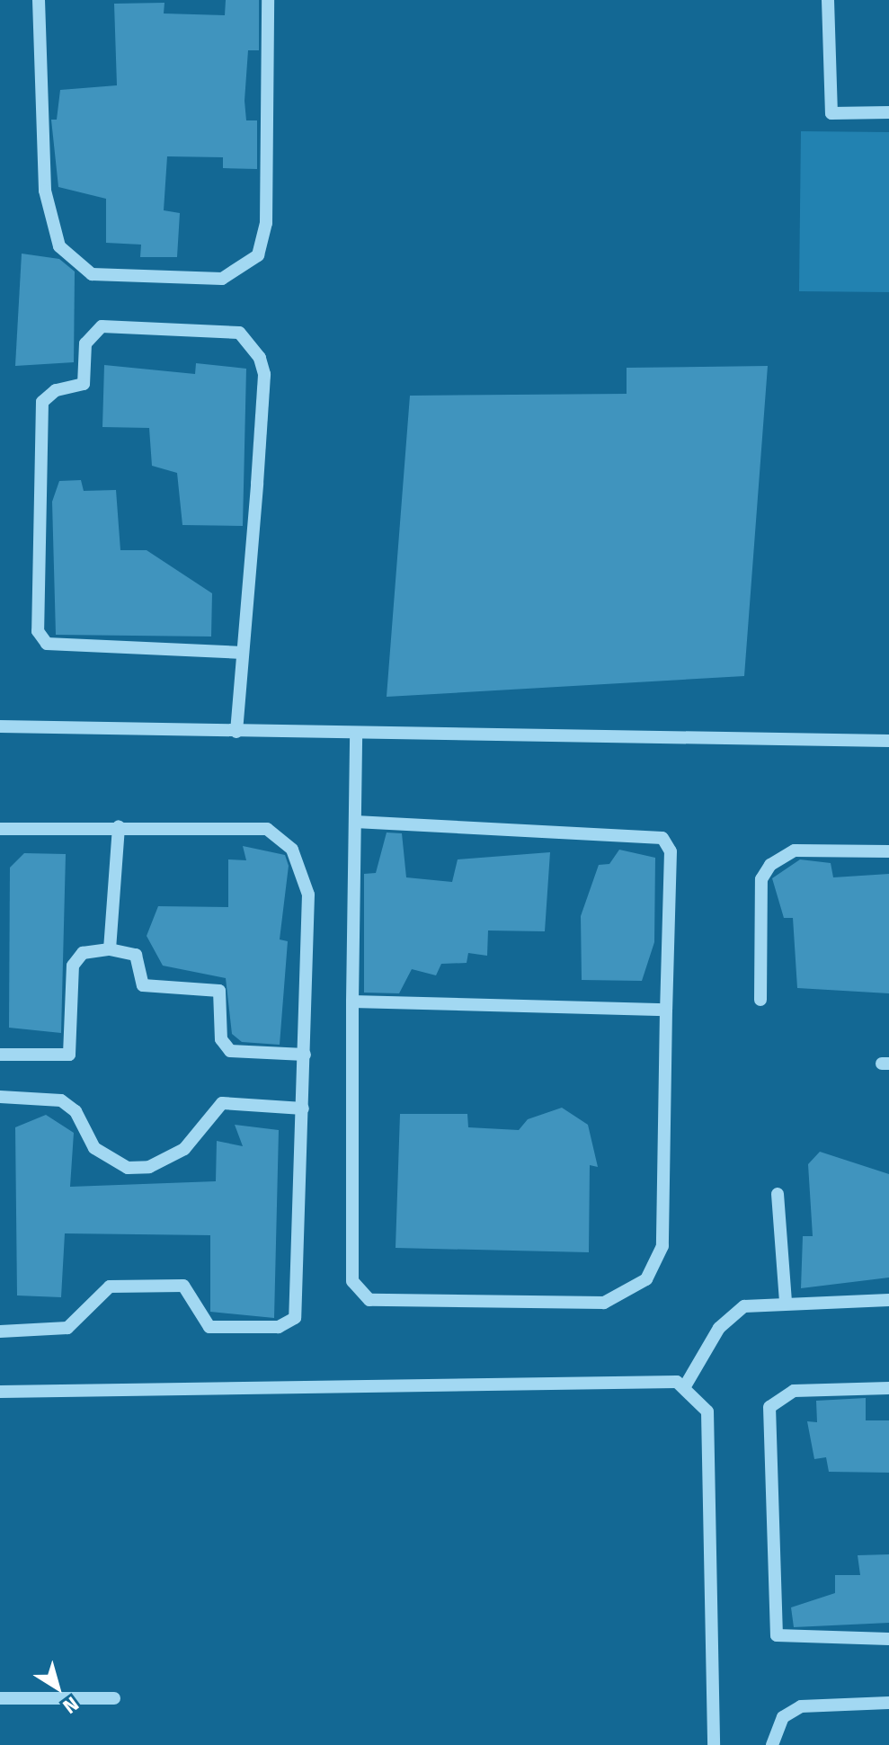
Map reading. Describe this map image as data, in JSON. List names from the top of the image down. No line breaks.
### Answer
{"north":"bottom right"}
